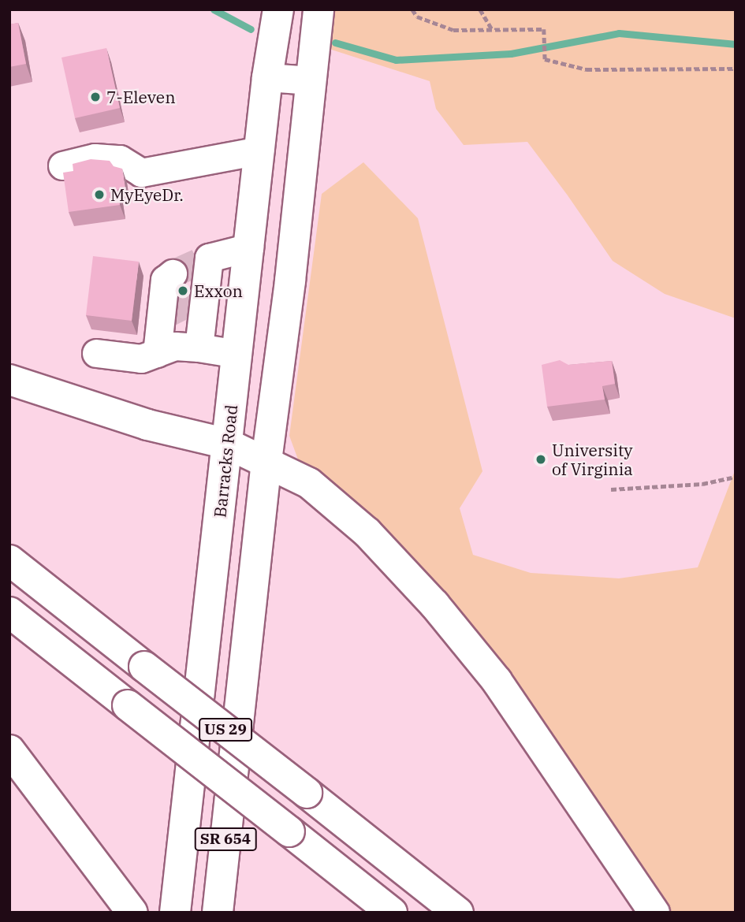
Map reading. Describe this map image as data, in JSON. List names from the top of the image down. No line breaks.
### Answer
{"streets":{"main road":["Barracks Road","US 29","SR 654"]},"places":["7-Eleven","MyEyeDr.","Exxon","University of Virginia"]}
